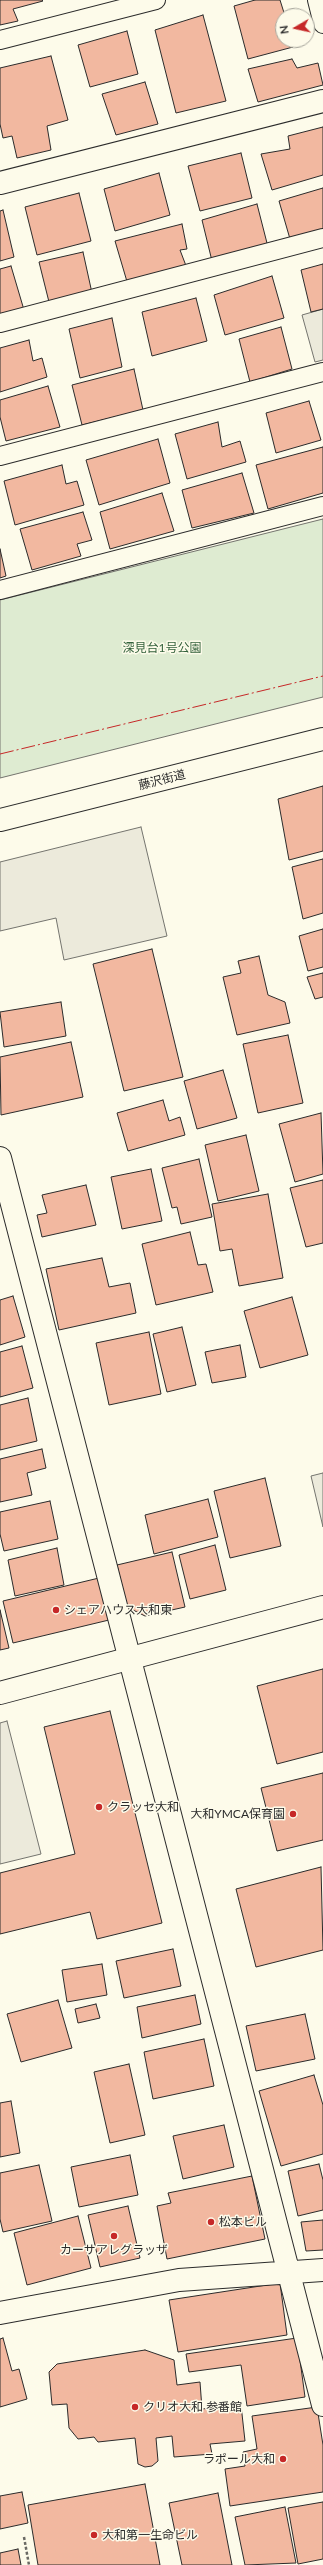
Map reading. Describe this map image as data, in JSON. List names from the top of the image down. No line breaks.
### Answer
{"streets":{"main road":["藤沢街道"]},"parks":["深見台1号公園"],"places":["シェアハウス大和東","クラッセ大和","大和YMCA保育園","松本ビル","カーサアレグラッザ","クリオ大和 参番館","ラポール大和","大和第一生命ビル"],"north":"left"}
